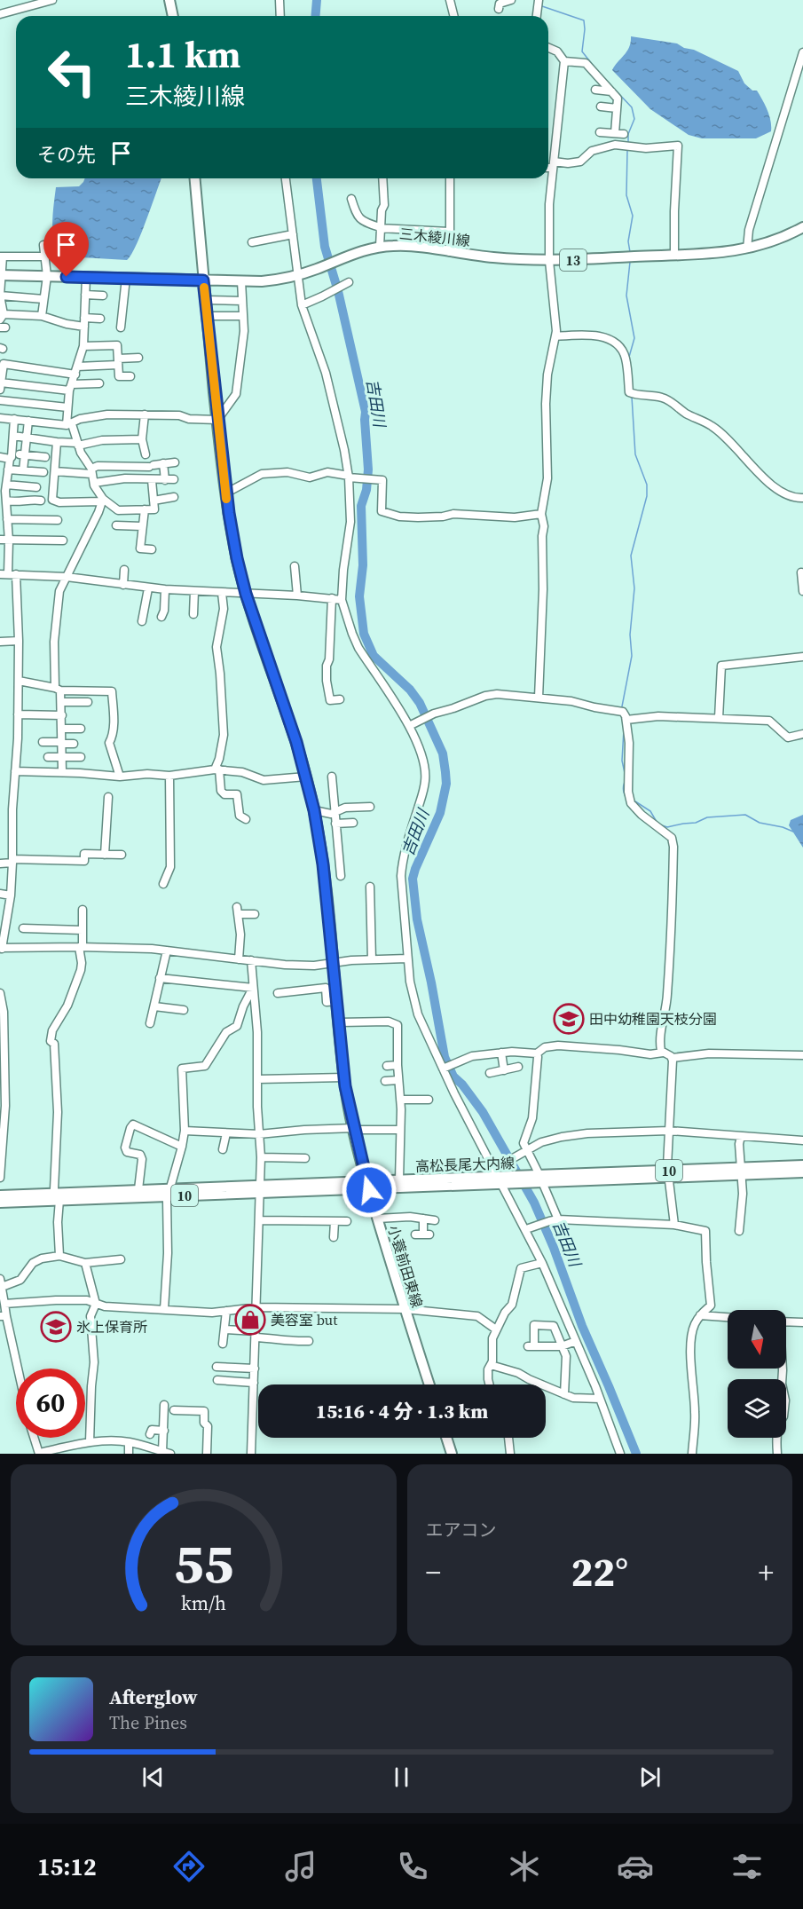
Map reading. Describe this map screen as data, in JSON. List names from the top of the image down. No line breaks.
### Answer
{"streets":{"main road":["三木綾川線","13","高松長尾大内線","10","小蓑前田東線"]},"crossings":[["三木綾川線","小蓑前田東線"],["高松長尾大内線","小蓑前田東線"]],"water":["吉田川"],"places":{"school or university":["田中幼稚園天枝分園","氷上保育所"],"shop":["美容室 but"]},"north":"bottom","page":{"turn":["1.1 km","三木綾川線"],"then":"その先","limit":"60","trip":"15:16 · 4 分 · 1.3 km","tile":"エアコン","heat":["−","22°","+"],"song":["Afterglow","The Pines"],"tabs":"15:12","gauge":["55","km/h"]}}
